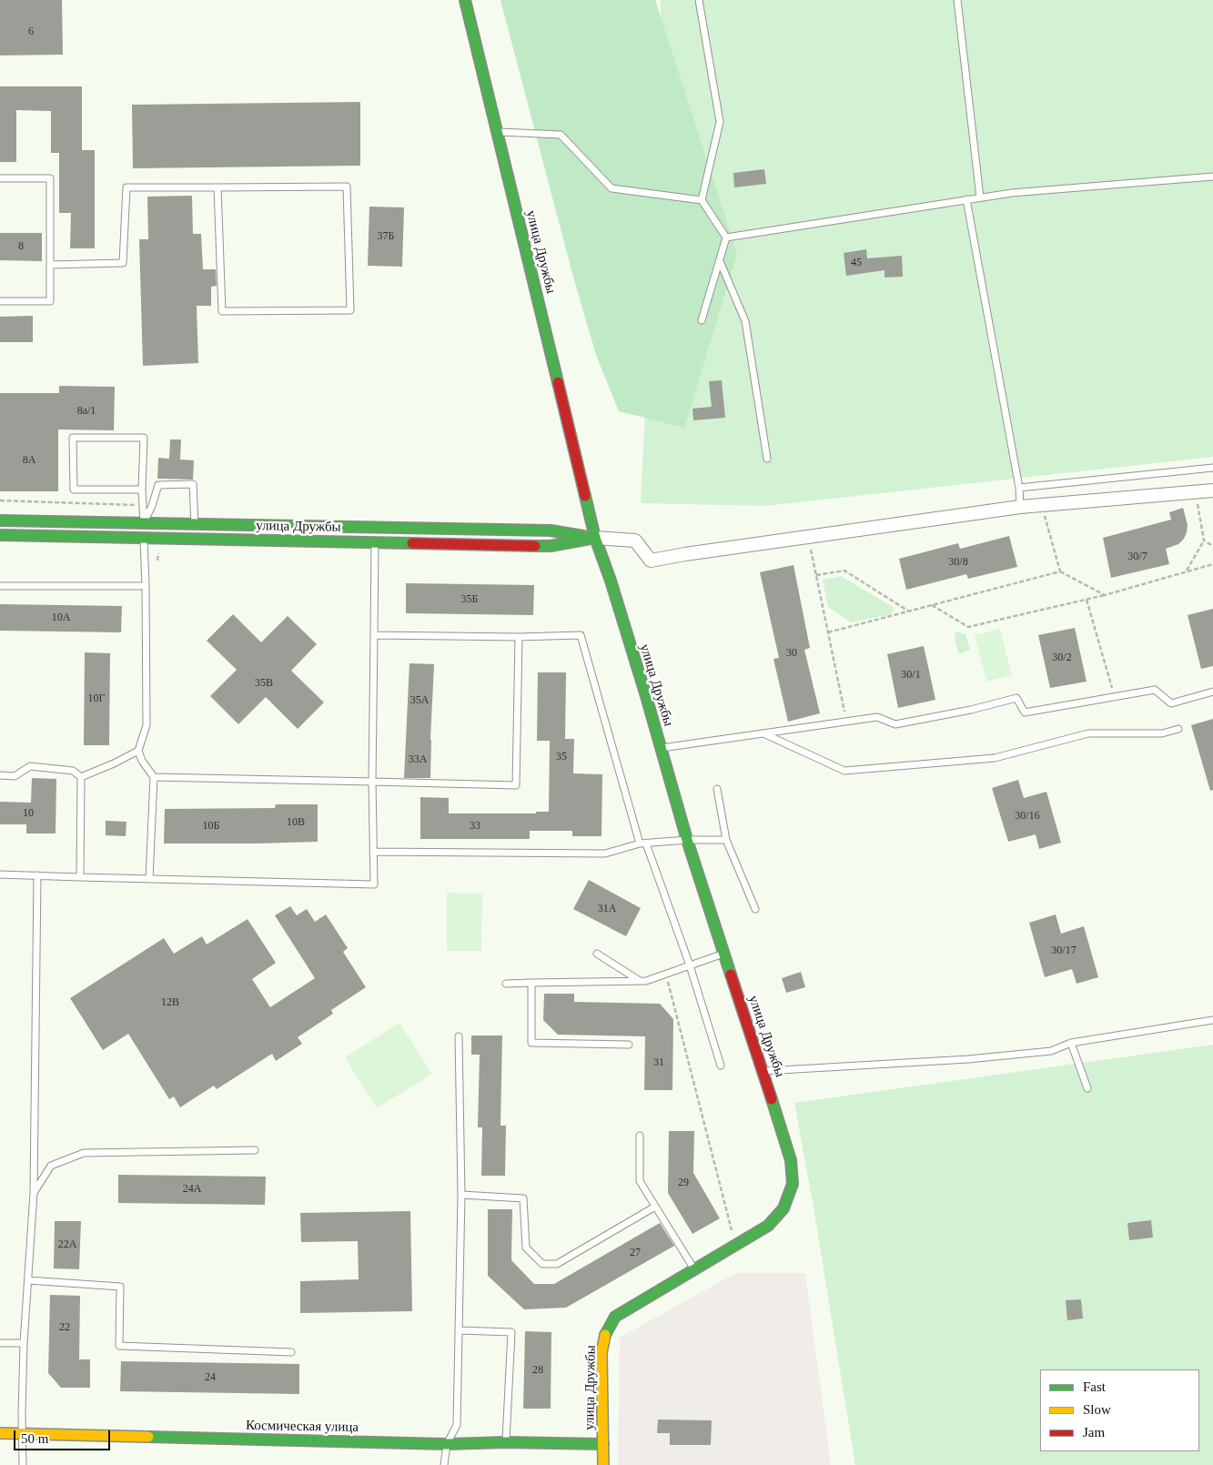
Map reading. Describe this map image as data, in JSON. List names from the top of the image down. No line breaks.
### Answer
{"streets":{"street":["улица Дружбы","Космическая улица"]},"crossings":[["улица Дружбы","Космическая улица"]],"house_numbers":["6","37Б","8","45","8а/1","8А","30/7","30/8","35Б","10А","30","30/2","30/1","35В","10Г","35А","35","33А","10","30/16","10В","10Б","33","31А","30/17","12В","31","29","24А","22А","27","22","28","24"],"legend":["Fast","Slow","Jam"],"scale_bar":"50 m"}
